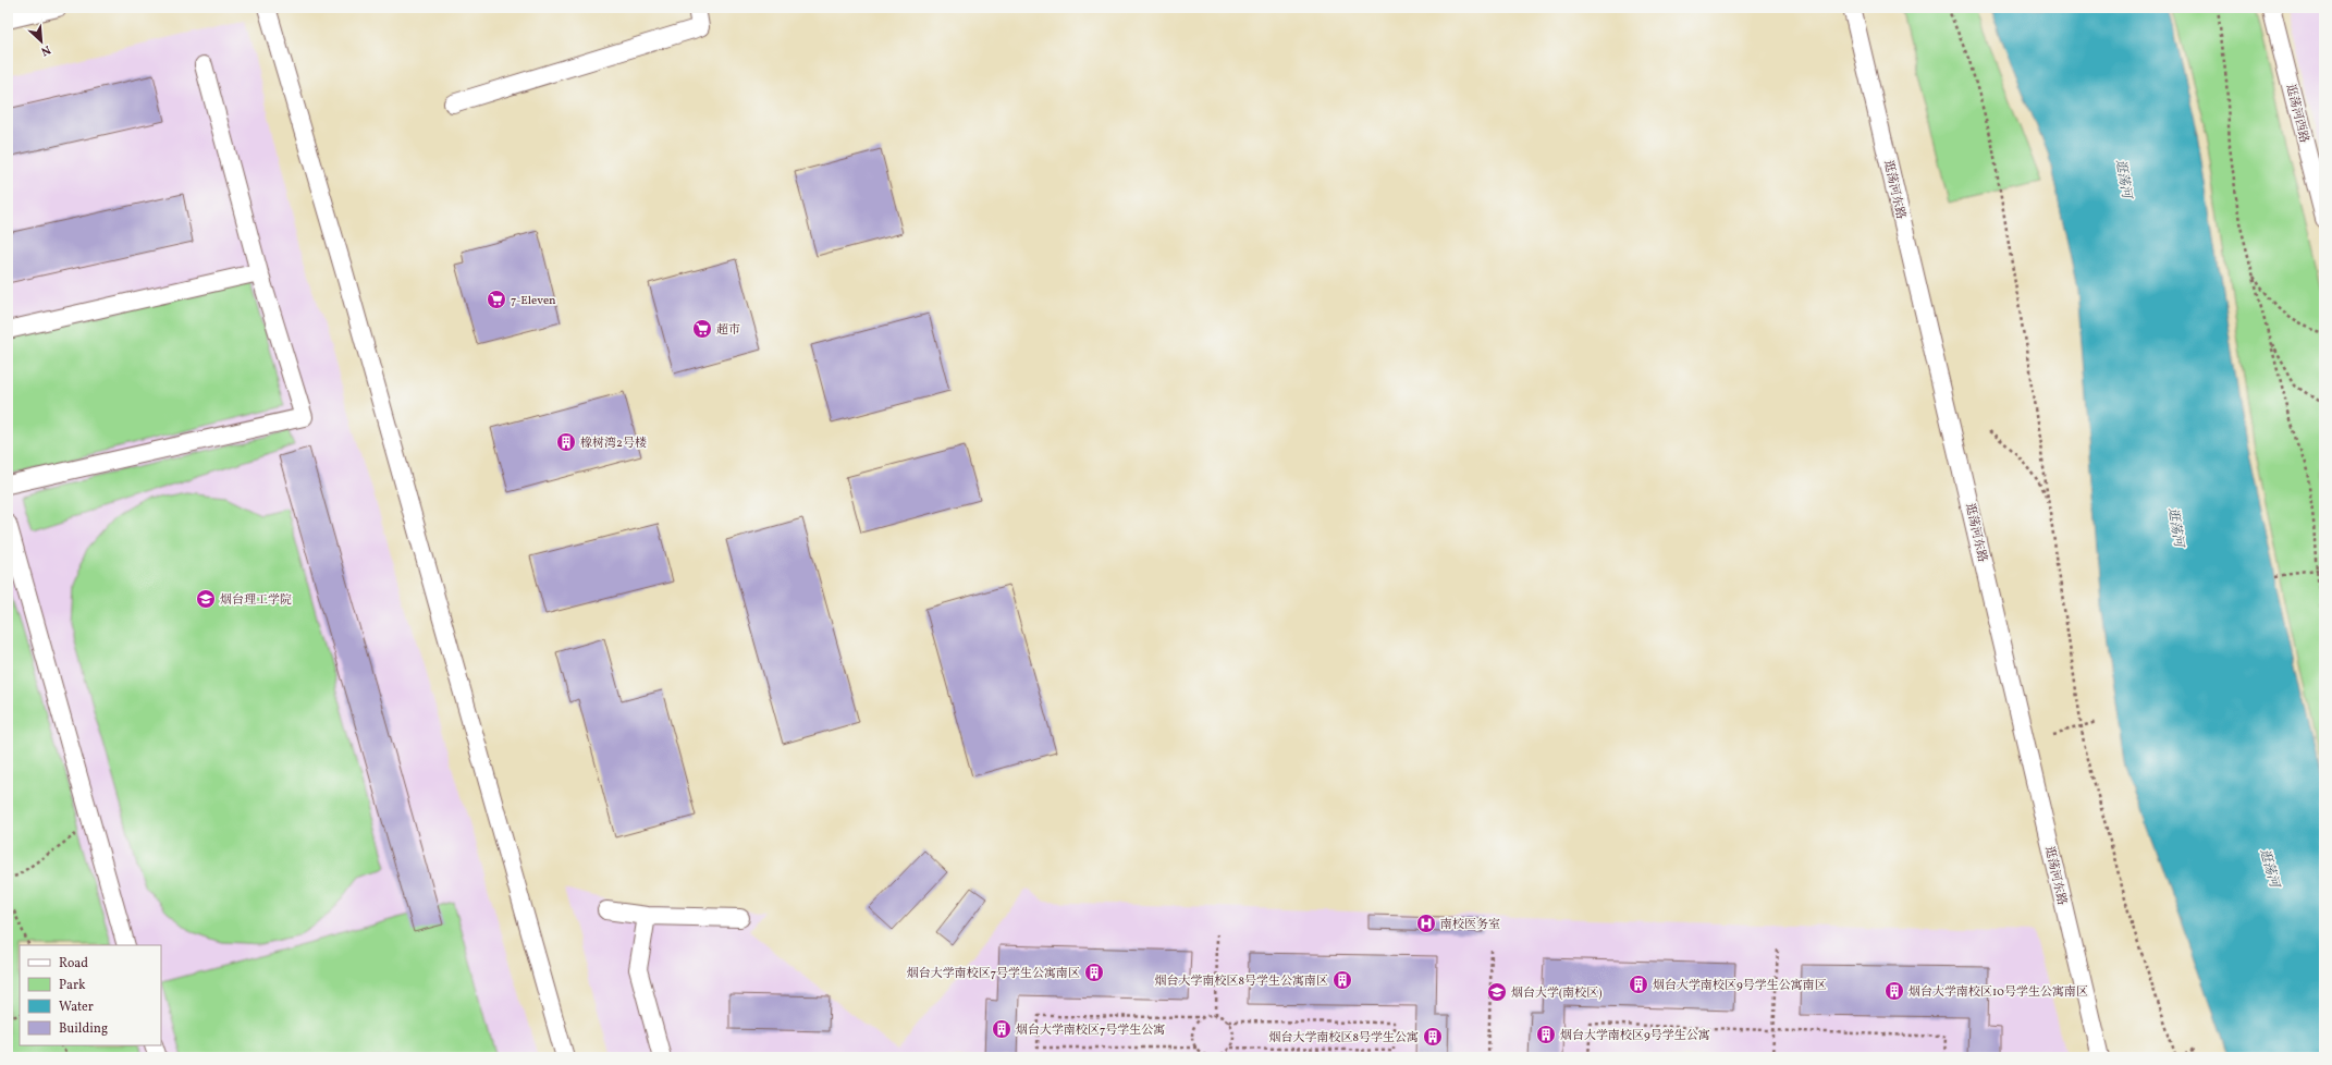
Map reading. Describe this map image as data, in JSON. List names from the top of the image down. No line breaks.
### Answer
{"streets":{"street":["逛荡河西路","逛荡河东路"]},"water":["逛荡河"],"places":{"supermarket":["7-Eleven","超市"],"building":["橡树湾2号楼","烟台大学南校区7号学生公寓南区","烟台大学南校区8号学生公寓南区","烟台大学南校区9号学生公寓南区","烟台大学南校区10号学生公寓南区","烟台大学南校区7号学生公寓","烟台大学南校区9号学生公寓","烟台大学南校区8号学生公寓"],"school or university":["烟台理工学院","烟台大学(南校区)"],"hospital":["南校医务室"]},"legend":["Road","Park","Water","Building"],"north":"bottom right"}
